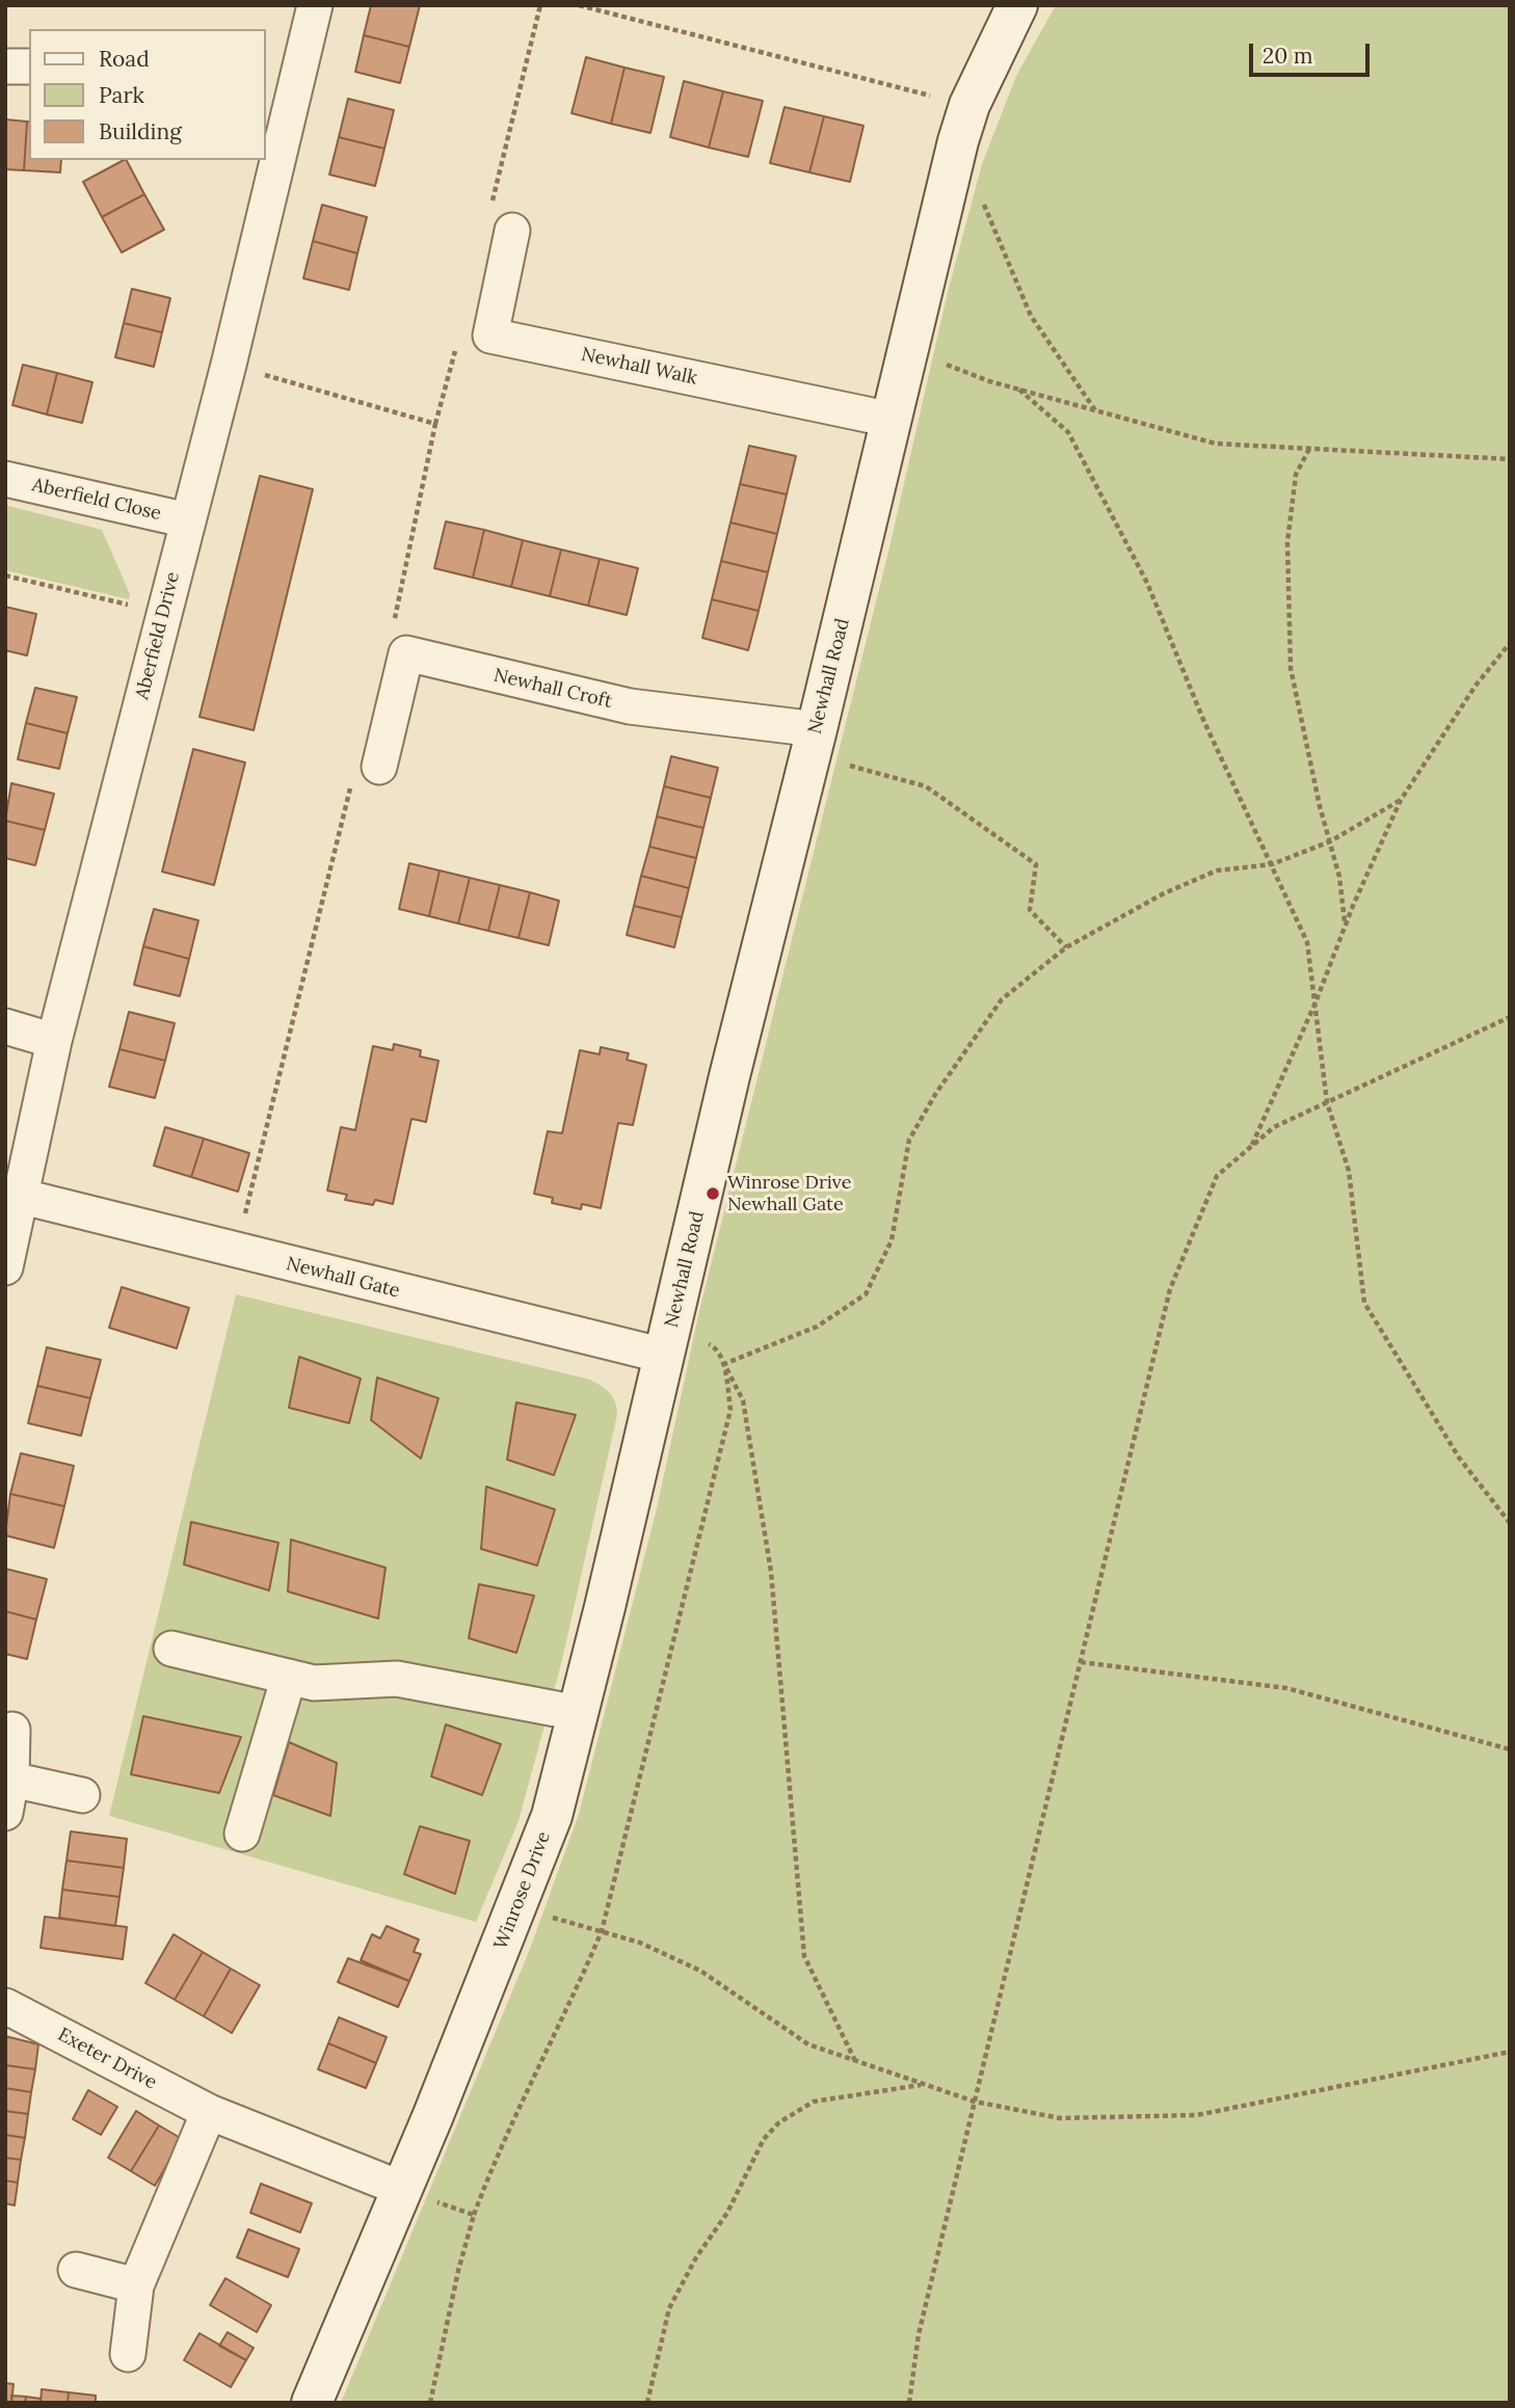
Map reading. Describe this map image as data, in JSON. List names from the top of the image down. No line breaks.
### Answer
{"streets":{"street":["Newhall Walk","Aberfield Close","Aberfield Drive","Newhall Road","Newhall Croft","Newhall Gate","Winrose Drive","Exeter Drive"]},"crossings":[["Newhall Walk","Newhall Road"],["Aberfield Close","Aberfield Drive"],["Aberfield Drive","Newhall Gate"],["Newhall Road","Newhall Croft"],["Newhall Road","Newhall Gate"],["Newhall Road","Winrose Drive"],["Newhall Gate","Winrose Drive"],["Winrose Drive","Exeter Drive"]],"places":["Winrose Drive Newhall Gate"],"legend":["Road","Park","Building"],"scale_bar":"20 m"}
